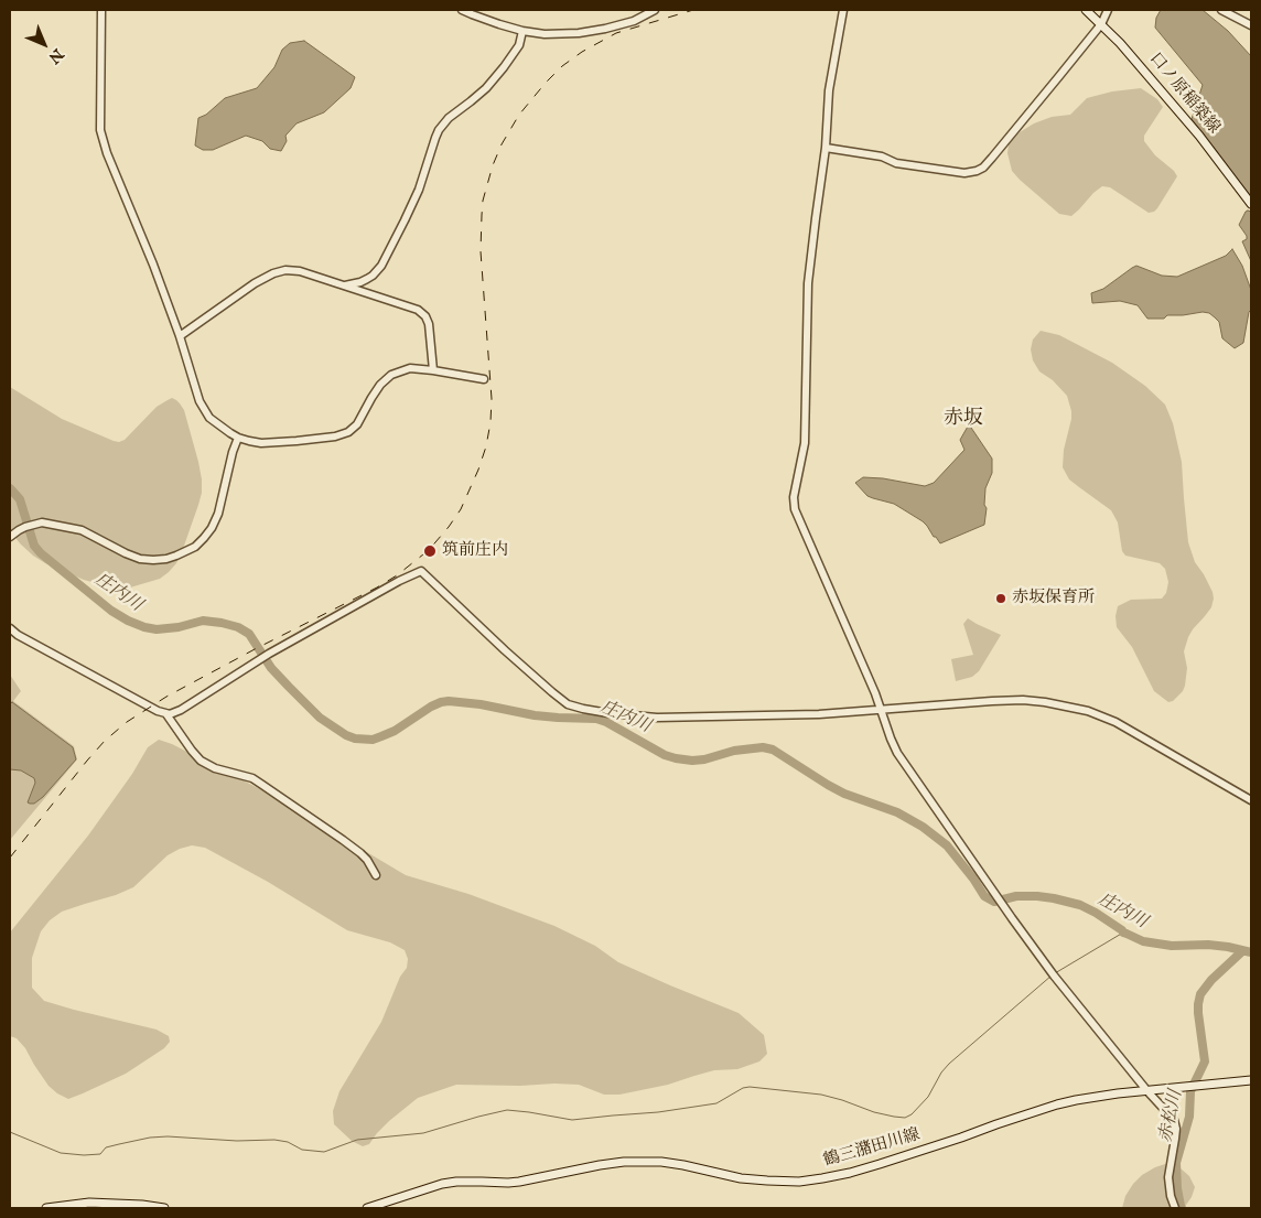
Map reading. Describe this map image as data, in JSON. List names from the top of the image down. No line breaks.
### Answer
{"streets":{"main road":["口ノ原稲築線","鶴三潴田川線"]},"districts":["赤坂"],"water":["庄内川","赤松川"],"places":["筑前庄内","赤坂保育所"],"north":"bottom right"}
